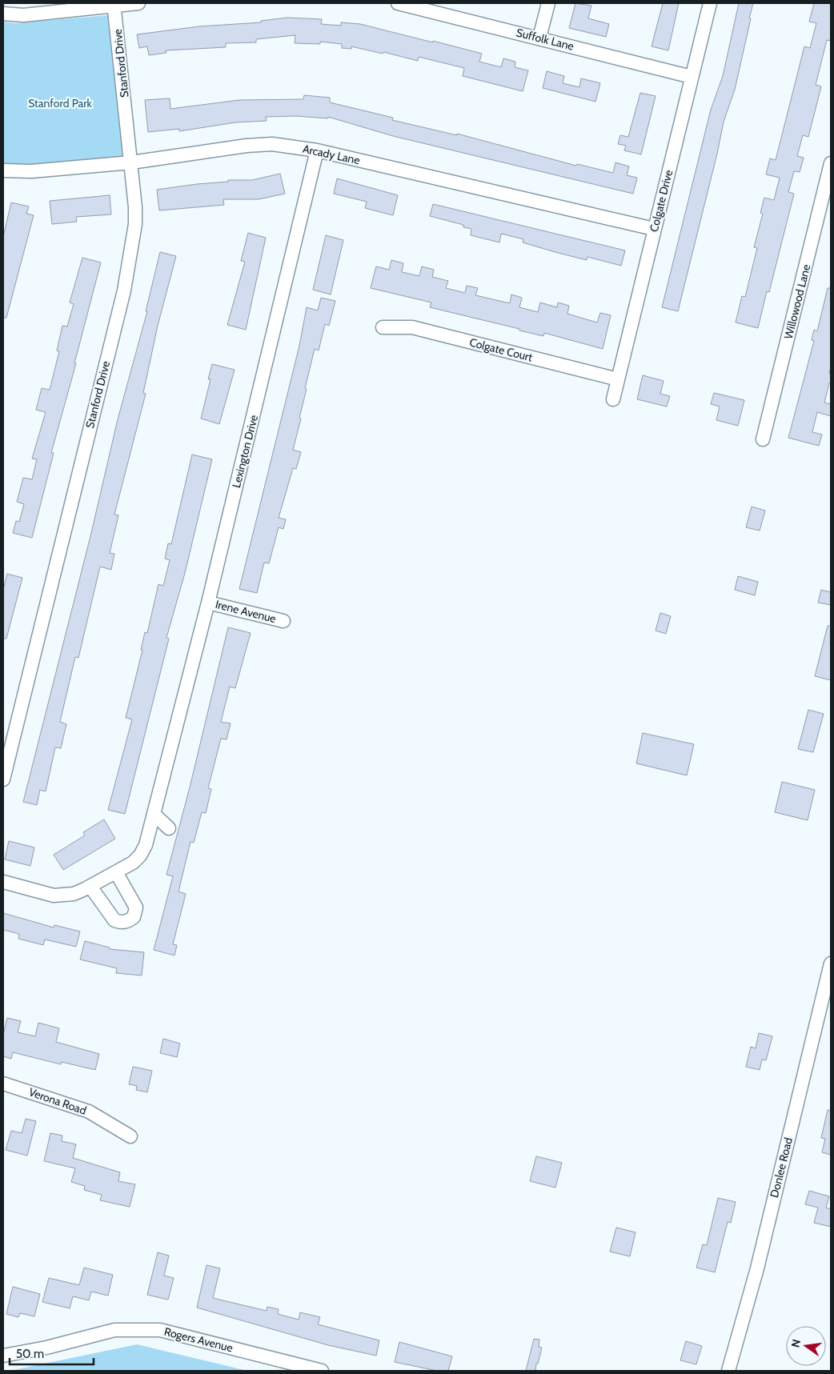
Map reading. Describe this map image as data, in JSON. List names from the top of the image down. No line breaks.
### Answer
{"streets":{"street":["Suffolk Lane","Stanford Drive","Arcady Lane","Colgate Drive","Willowood Lane","Colgate Court","Lexington Drive","Irene Avenue","Verona Road","Donlee Road","Rogers Avenue"]},"crossings":[["Suffolk Lane","Colgate Drive"],["Stanford Drive","Arcady Lane"],["Arcady Lane","Colgate Drive"],["Arcady Lane","Lexington Drive"],["Colgate Drive","Colgate Court"],["Lexington Drive","Irene Avenue"]],"parks":["Stanford Park"],"scale_bar":"50 m","north":"left"}
